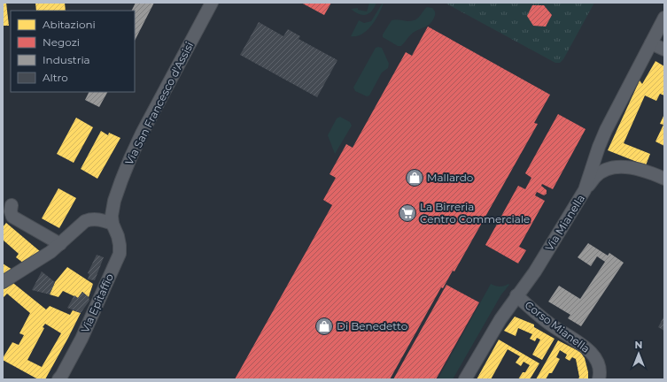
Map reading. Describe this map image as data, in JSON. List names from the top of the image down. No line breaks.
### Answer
{"streets":{"street":["Via San Francesco d'Assisi","Via Mianella","Via Epitaffio","Corso Mianella"]},"crossings":[["Via San Francesco d'Assisi","Via Epitaffio"],["Via Mianella","Corso Mianella"]],"places":{"shop":["Mallardo","Di Benedetto"],"supermarket":["La Birreria Centro Commerciale"]},"legend":["Abitazioni","Negozi","Industria","Altro"],"north":"top"}
